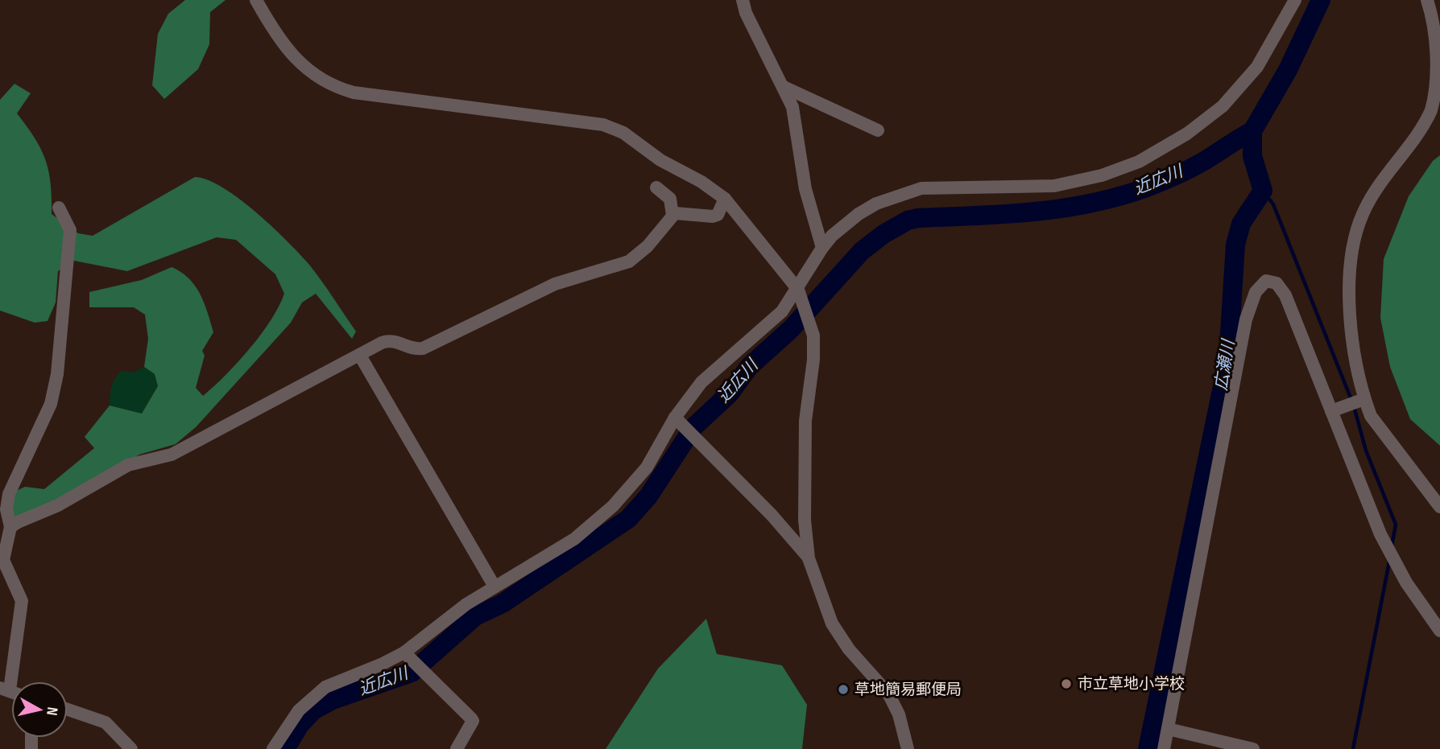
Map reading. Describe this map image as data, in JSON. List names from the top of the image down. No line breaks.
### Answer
{"water":["近広川","広瀬川"],"places":["市立草地小学校","草地簡易郵便局"],"north":"right"}
